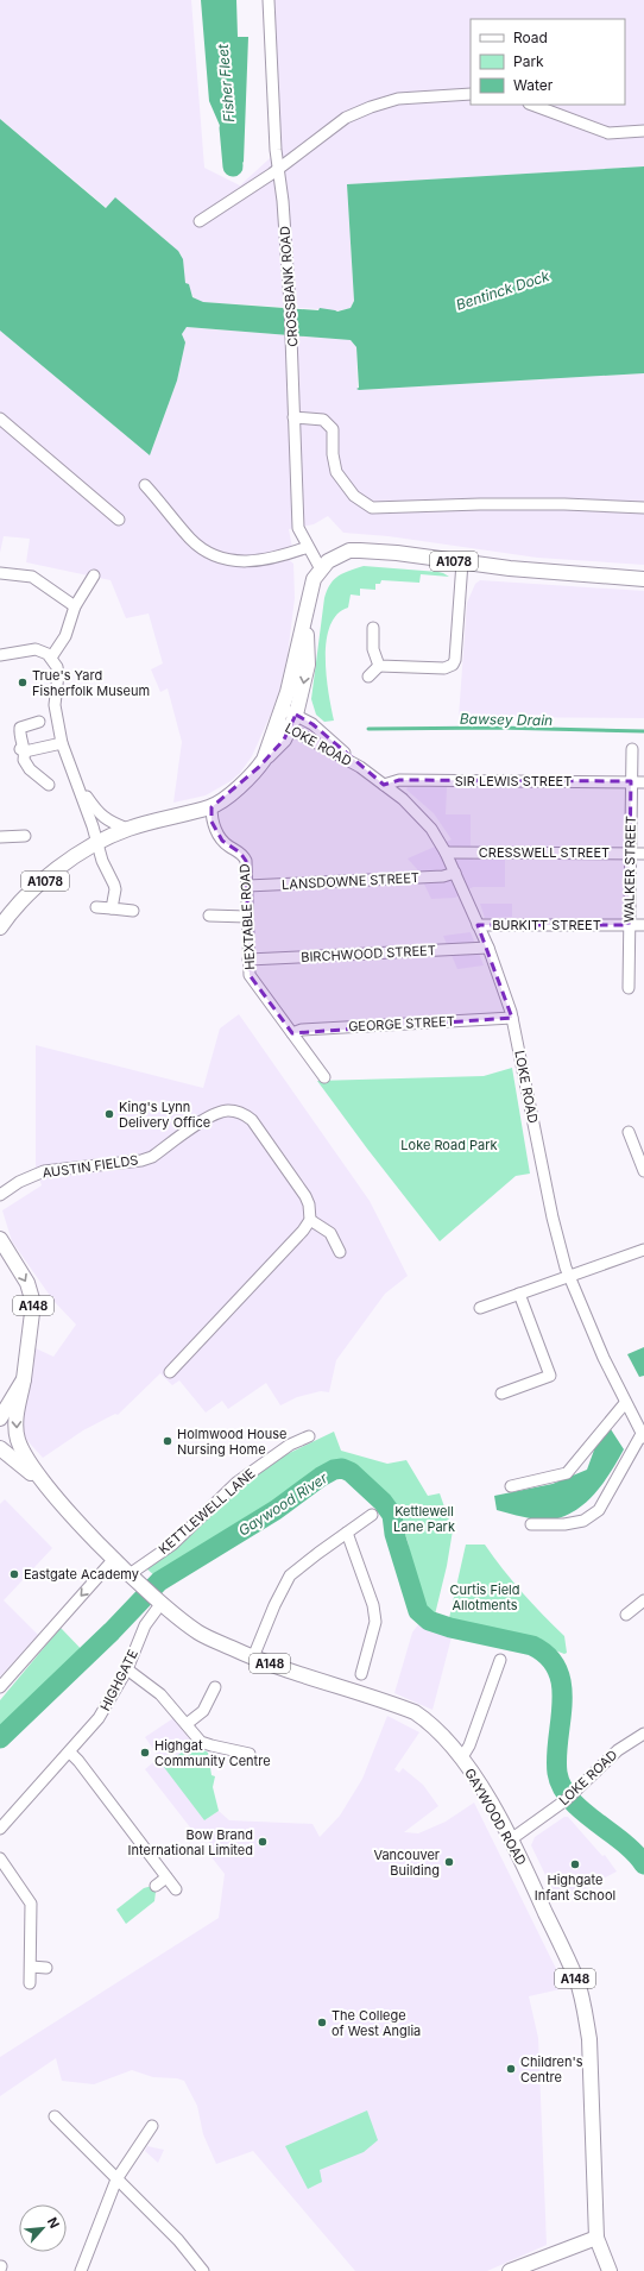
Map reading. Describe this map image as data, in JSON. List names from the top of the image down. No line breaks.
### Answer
{"streets":{"main road":["A1078","A148","GAYWOOD ROAD"],"street":["CROSSBANK ROAD","LOKE ROAD","SIR LEWIS STREET","CRESSWELL STREET","WALKER STREET","LANSDOWNE STREET","HEXTABLE ROAD","BURKITT STREET","BIRCHWOOD STREET","GEORGE STREET","AUSTIN FIELDS","KETTLEWELL LANE","HIGHGATE"]},"crossings":[["CROSSBANK ROAD","A1078"],["A1078","LOKE ROAD"],["A1078","HEXTABLE ROAD"],["LOKE ROAD","SIR LEWIS STREET"],["LOKE ROAD","CRESSWELL STREET"],["LOKE ROAD","LANSDOWNE STREET"],["LOKE ROAD","BURKITT STREET"],["LOKE ROAD","BIRCHWOOD STREET"],["LOKE ROAD","GEORGE STREET"],["LOKE ROAD","GAYWOOD ROAD"],["SIR LEWIS STREET","WALKER STREET"],["CRESSWELL STREET","WALKER STREET"],["WALKER STREET","BURKITT STREET"],["LANSDOWNE STREET","HEXTABLE ROAD"],["HEXTABLE ROAD","BIRCHWOOD STREET"],["HEXTABLE ROAD","GEORGE STREET"],["A148","GAYWOOD ROAD"],["KETTLEWELL LANE","GAYWOOD ROAD"],["HIGHGATE","GAYWOOD ROAD"]],"water":["Fisher Fleet","Bentinck Dock","Bawsey Drain","Gaywood River"],"parks":["Loke Road Park","Kettlewell Lane Park","Curtis Field Allotments"],"places":["True's Yard Fisherfolk Museum","King's Lynn Delivery Office","Holmwood House Nursing Home","Eastgate Academy","Highgat Community Centre","Bow Brand International Limited","Vancouver Building","Highgate Infant School","The College of West Anglia","Children's Centre"],"legend":["Road","Park","Water"],"north":"top right"}
